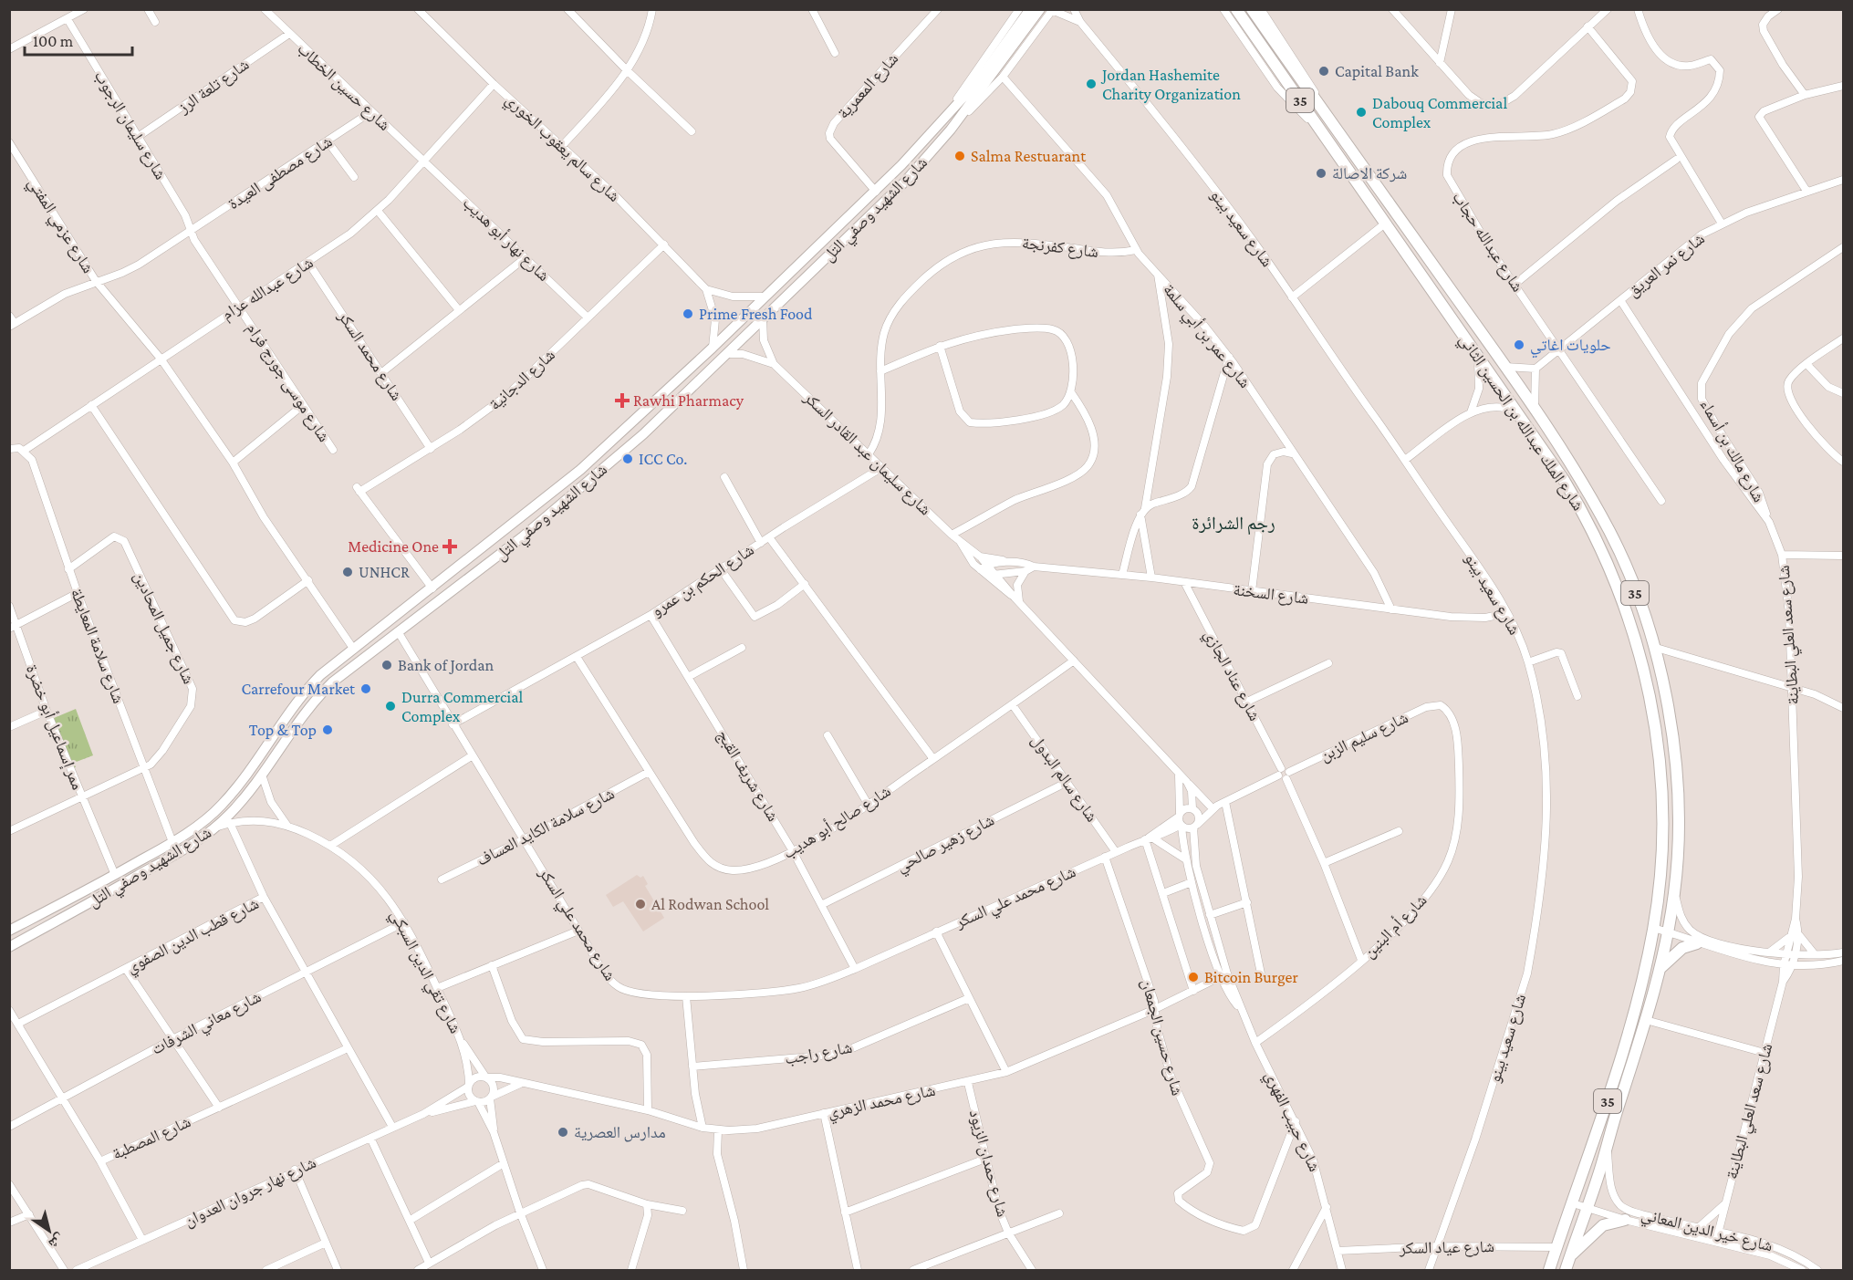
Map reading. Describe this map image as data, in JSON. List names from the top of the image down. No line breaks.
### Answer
{"streets":{"highway":["35","شارع الملك عبدالله بن الحسين الثاني"],"main road":["شارع الشهيد وصفي التل"],"street":["شارع تلعة الرز","شارع المعمرية","شارع حسين الخطاب","شارع سليمان الرجوب","شارع سالم يعقوب الخوري","شارع مصطفى العيدة","شارع عزمي المفتي","شارع سعيد بينو","شارع نهار أبو هديب","شارع عبدالله حجاب","شارع كفرنجة","شارع نمر العريق","شارع عبدالله عزام","شارع عمر بن أبي سلمة","شارع محمد السكر","شارع الدجانية","شارع موسى جورج فرام","شارع مالك بن أسماء","شارع سليمان عبد القادر السكر","شارع الحكم بن عمرو","شارع السخنة","شارع جميل المحادين","شارع سعد العلي البطاينة","شارع سلامة المعايطة","شارع عناد الجازي","ممر إسماعيل أبو خضرة","شارع سليم الزبن","شارع شريف القبج","شارع سالم البدول","شارع صالح أبو هديب","شارع سلامة الكايد العساف","شارع زهير صالحي","شارع محمد علي السكر","شارع أم البنين","شارع قطب الدين الصفوي","شارع تقي الدين السبكي","شارع معاني الشرفات","شارع حسين الجمعان","شارع راجب","شارع محمد الزهري","شارع حبيب الفهري","شارع المصطبة","شارع حمدان الزيود","شارع نهار جروان العدوان","شارع خير الدين المعاني","شارع عياد السكر"]},"crossings":[["شارع تلعة الرز","شارع حسين الخطاب"],["شارع تلعة الرز","شارع سليمان الرجوب"],["شارع المعمرية","شارع الشهيد وصفي التل"],["شارع حسين الخطاب","شارع مصطفى العيدة"],["شارع حسين الخطاب","شارع نهار أبو هديب"],["شارع حسين الخطاب","شارع عبدالله عزام"],["شارع سليمان الرجوب","شارع مصطفى العيدة"],["شارع سليمان الرجوب","شارع موسى جورج فرام"],["شارع سالم يعقوب الخوري","شارع الشهيد وصفي التل"],["شارع سالم يعقوب الخوري","شارع عبدالله عزام"],["شارع سالم يعقوب الخوري","شارع الدجانية"],["شارع مصطفى العيدة","شارع عزمي المفتي"],["شارع مصطفى العيدة","شارع موسى جورج فرام"],["شارع الشهيد وصفي التل","شارع عزمي المفتي"],["شارع الشهيد وصفي التل","شارع الدجانية"],["شارع الشهيد وصفي التل","شارع سليمان عبد القادر السكر"],["شارع الشهيد وصفي التل","شارع سلامة المعايطة"],["شارع الشهيد وصفي التل","ممر إسماعيل أبو خضرة"],["شارع الشهيد وصفي التل","شارع محمد علي السكر"],["شارع الشهيد وصفي التل","شارع تقي الدين السبكي"],["شارع عزمي المفتي","شارع عبدالله عزام"],["شارع سعيد بينو","شارع السخنة"],["شارع سعيد بينو","شارع عياد السكر"],["شارع نهار أبو هديب","شارع عبدالله عزام"],["شارع نهار أبو هديب","شارع الدجانية"],["شارع عبدالله حجاب","شارع نمر العريق"],["شارع كفرنجة","شارع عمر بن أبي سلمة"],["شارع كفرنجة","شارع سليمان عبد القادر السكر"],["شارع نمر العريق","شارع سعد العلي البطاينة"],["شارع عبدالله عزام","شارع محمد السكر"],["شارع عبدالله عزام","شارع موسى جورج فرام"],["شارع عبدالله عزام","شارع سلامة المعايطة"],["شارع عمر بن أبي سلمة","شارع السخنة"],["شارع محمد السكر","شارع الدجانية"],["شارع الملك عبدالله بن الحسين الثاني","شارع خير الدين المعاني"],["شارع الملك عبدالله بن الحسين الثاني","شارع عياد السكر"],["شارع مالك بن أسماء","شارع سعد العلي البطاينة"],["شارع سليمان عبد القادر السكر","شارع السخنة"],["شارع سليمان عبد القادر السكر","شارع صالح أبو هديب"],["شارع الحكم بن عمرو","شارع شريف القبج"],["شارع الحكم بن عمرو","شارع صالح أبو هديب"],["شارع الحكم بن عمرو","شارع محمد علي السكر"],["شارع السخنة","شارع عناد الجازي"],["شارع جميل المحادين","شارع سلامة المعايطة"],["شارع سعد العلي البطاينة","شارع خير الدين المعاني"],["شارع سليم الزبن","شارع أم البنين"],["شارع شريف القبج","شارع صالح أبو هديب"],["شارع شريف القبج","شارع زهير صالحي"],["شارع شريف القبج","شارع محمد علي السكر"],["شارع سالم البدول","شارع صالح أبو هديب"],["شارع سالم البدول","شارع زهير صالحي"],["شارع سالم البدول","شارع محمد علي السكر"],["شارع صالح أبو هديب","شارع سلامة الكايد العساف"],["شارع سلامة الكايد العساف","شارع محمد علي السكر"],["شارع محمد علي السكر","شارع حسين الجمعان"],["شارع محمد علي السكر","شارع حبيب الفهري"],["شارع أم البنين","شارع حبيب الفهري"],["شارع قطب الدين الصفوي","شارع معاني الشرفات"],["شارع قطب الدين الصفوي","شارع المصطبة"],["شارع قطب الدين الصفوي","شارع نهار جروان العدوان"],["شارع تقي الدين السبكي","شارع معاني الشرفات"],["شارع تقي الدين السبكي","شارع محمد الزهري"],["شارع تقي الدين السبكي","شارع نهار جروان العدوان"],["شارع معاني الشرفات","شارع المصطبة"],["شارع حسين الجمعان","شارع محمد الزهري"],["شارع حسين الجمعان","شارع حبيب الفهري"],["شارع محمد الزهري","شارع حبيب الفهري"],["شارع محمد الزهري","شارع حمدان الزيود"],["شارع محمد الزهري","شارع نهار جروان العدوان"],["شارع حبيب الفهري","شارع عياد السكر"]],"districts":["رجم الشرائرة"],"places":{"other":["Capital Bank","Jordan Hashemite Charity Organization","Dabouq Commercial Complex","Salma Restuarant","شركة الاصالة","Prime Fresh Food","حلويات اغاتي","ICC Co.","UNHCR","Bank of Jordan","Carrefour Market","Durra Commercial Complex","Top & Top","Al Rodwan School","Bitcoin Burger","مدارس العصرية"],"health":["Rawhi Pharmacy","Medicine One"]},"scale_bar":"100 m","north":"bottom right"}
